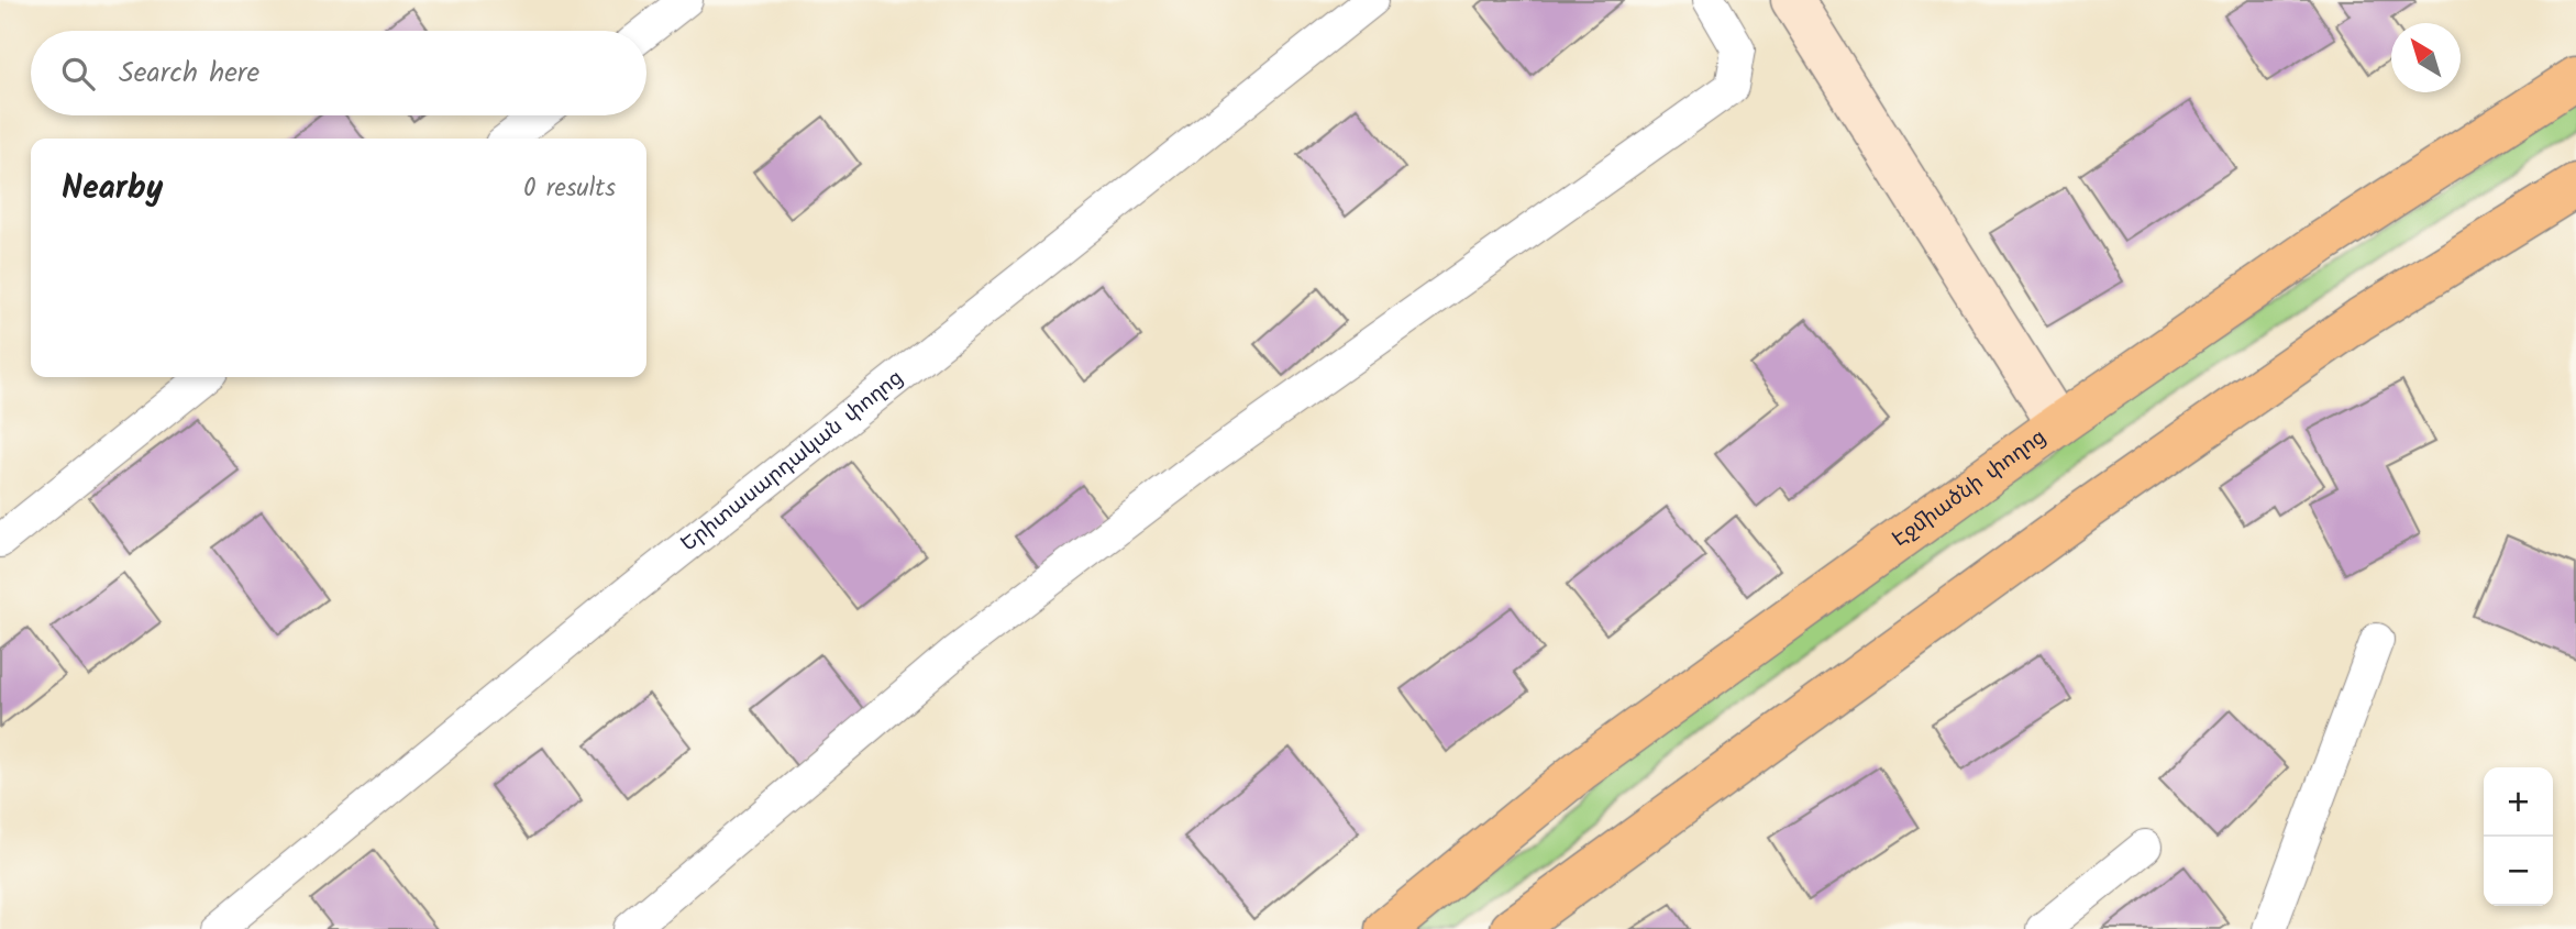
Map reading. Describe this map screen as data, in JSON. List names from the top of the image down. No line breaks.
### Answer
{"streets":{"highway":["Էջմիածնի փողոց"],"street":["Երիտասարդական փողոց"]},"north":"top left","page":{"search":"Search here","heading":["Nearby","0 results"],"map_buttons":["+","−"]}}
